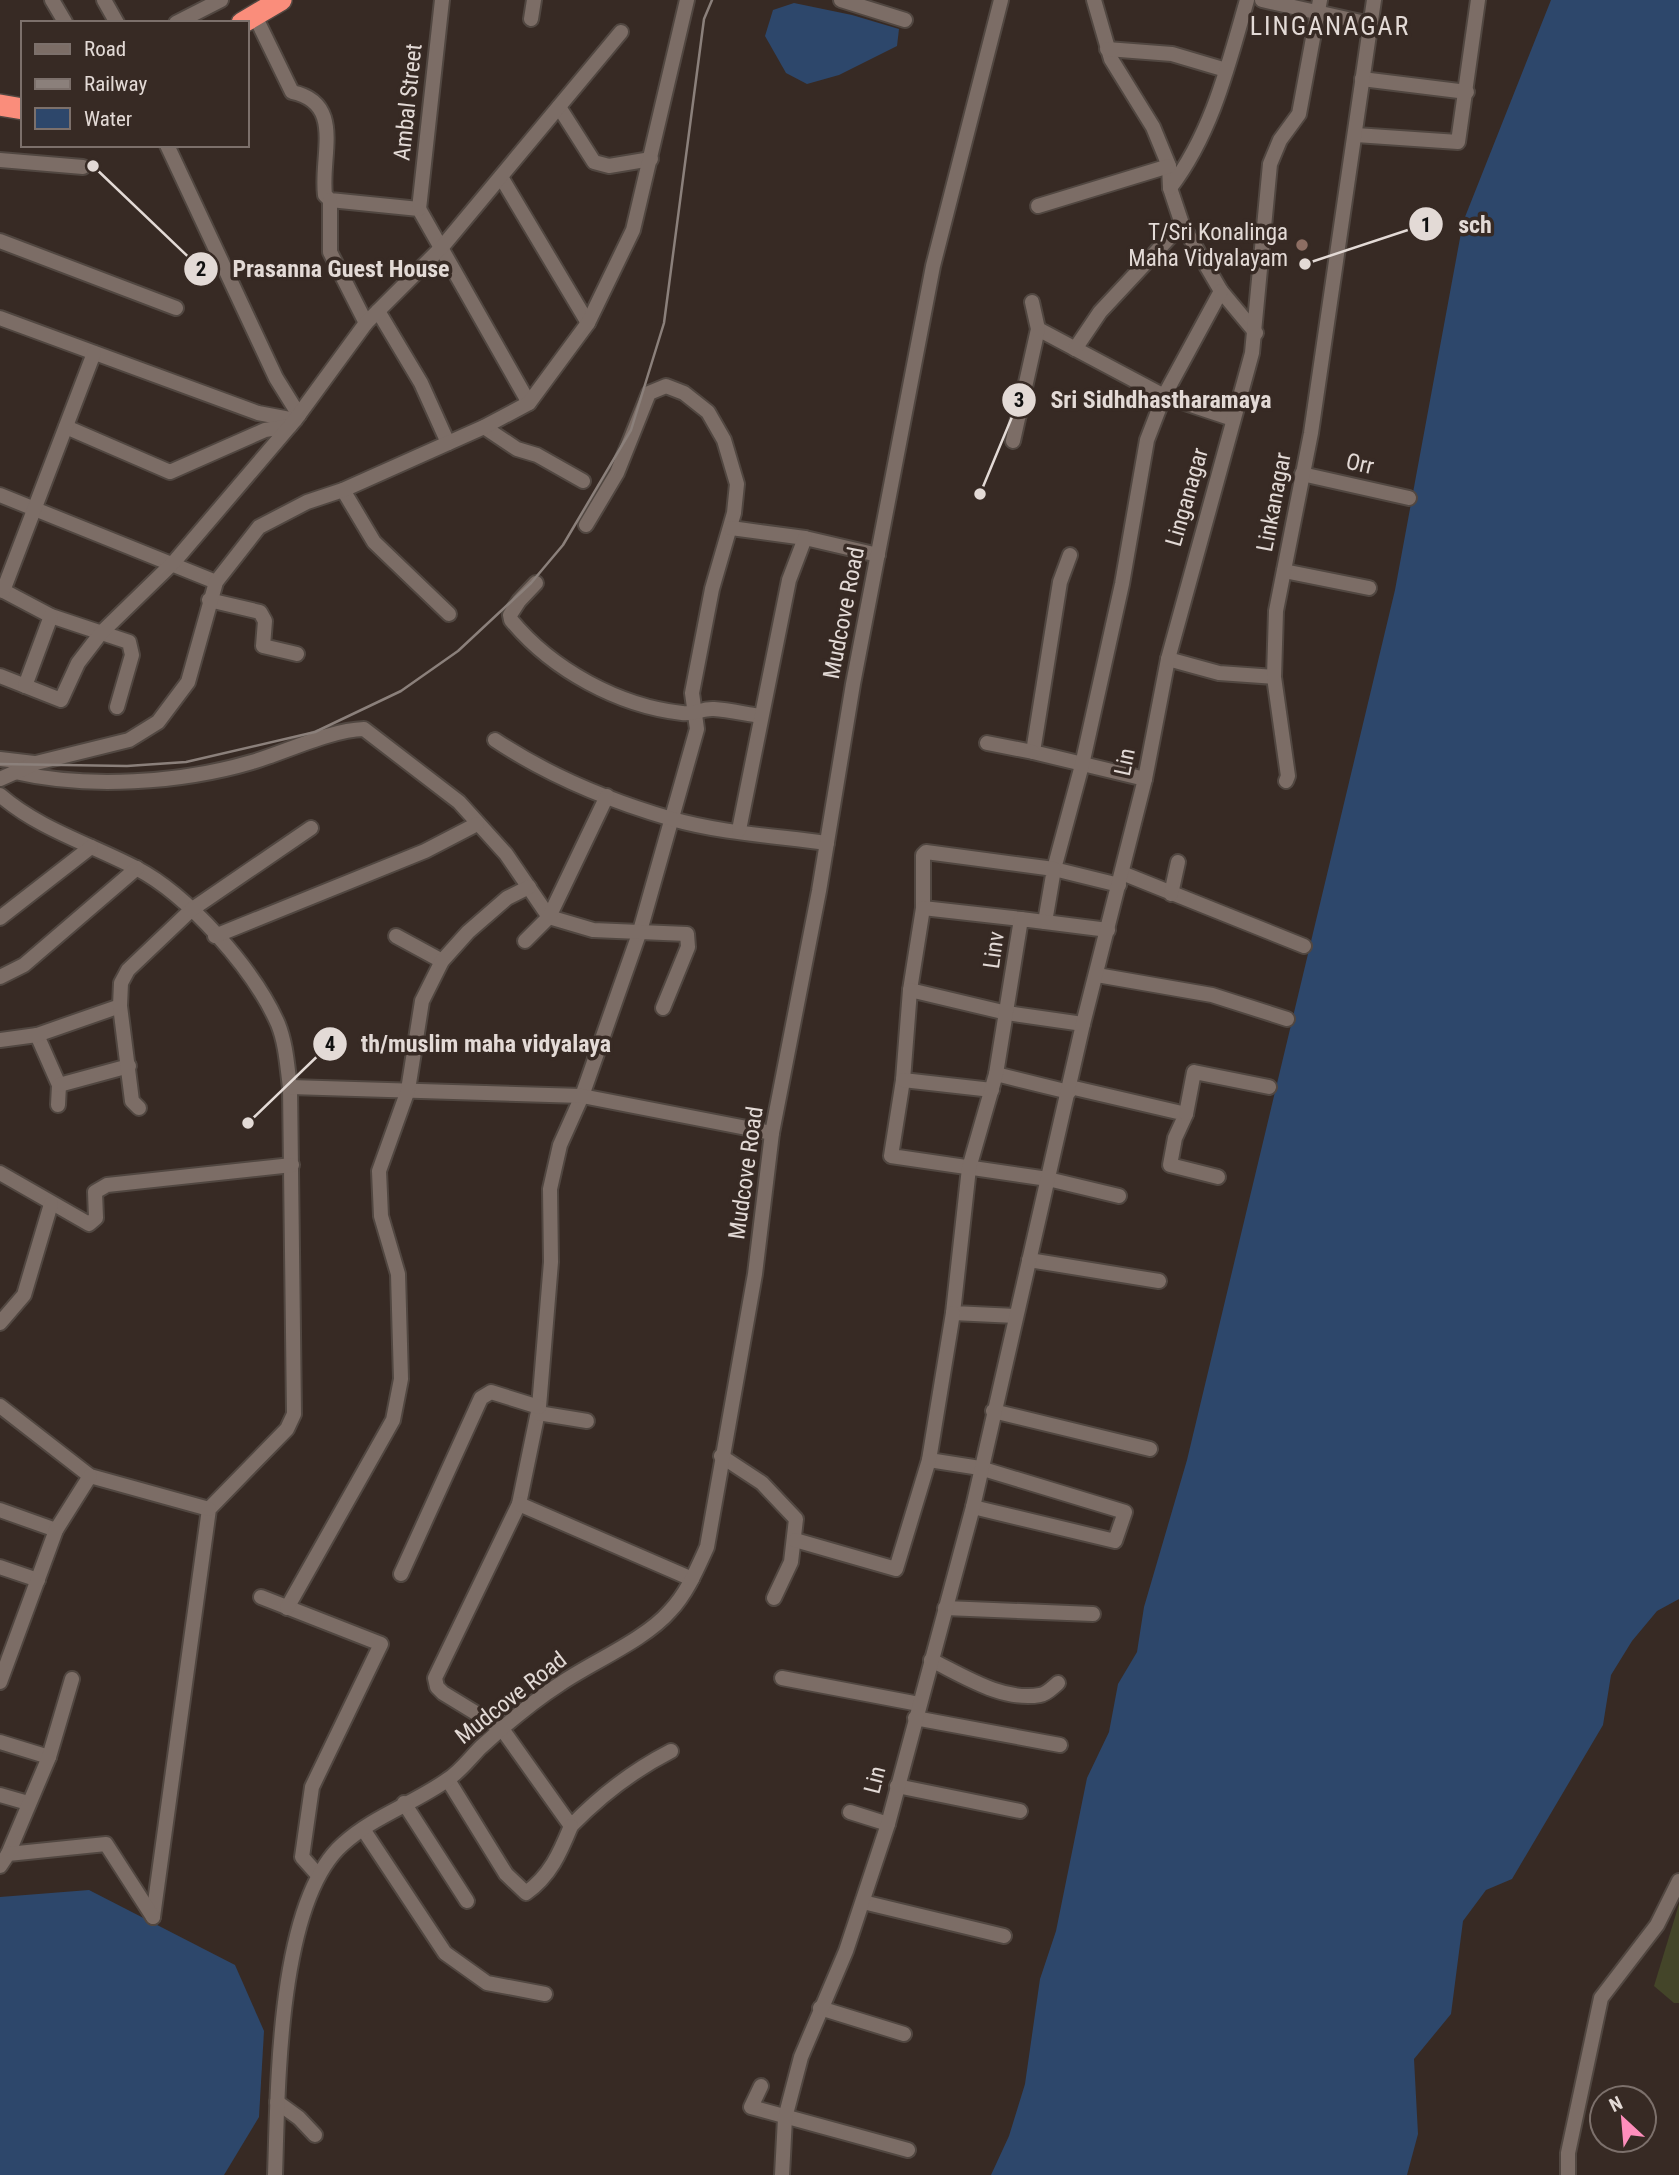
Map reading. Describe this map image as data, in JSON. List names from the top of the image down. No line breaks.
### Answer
{"streets":{"street":["Ambal Street","Orr","Linganagar","Linkanagar","Mudcove Road","Lin","Linv"]},"crossings":[["Orr","Linkanagar"],["Linganagar","Lin"],["Lin","Linv"]],"districts":["LINGANAGAR"],"places":["Prasanna Guest House","T/Sri Konalinga Maha Vidyalayam","sch","Sri Sidhdhastharamaya","th/muslim maha vidyalaya"],"legend":["Road","Railway","Water"],"north":"top left"}
